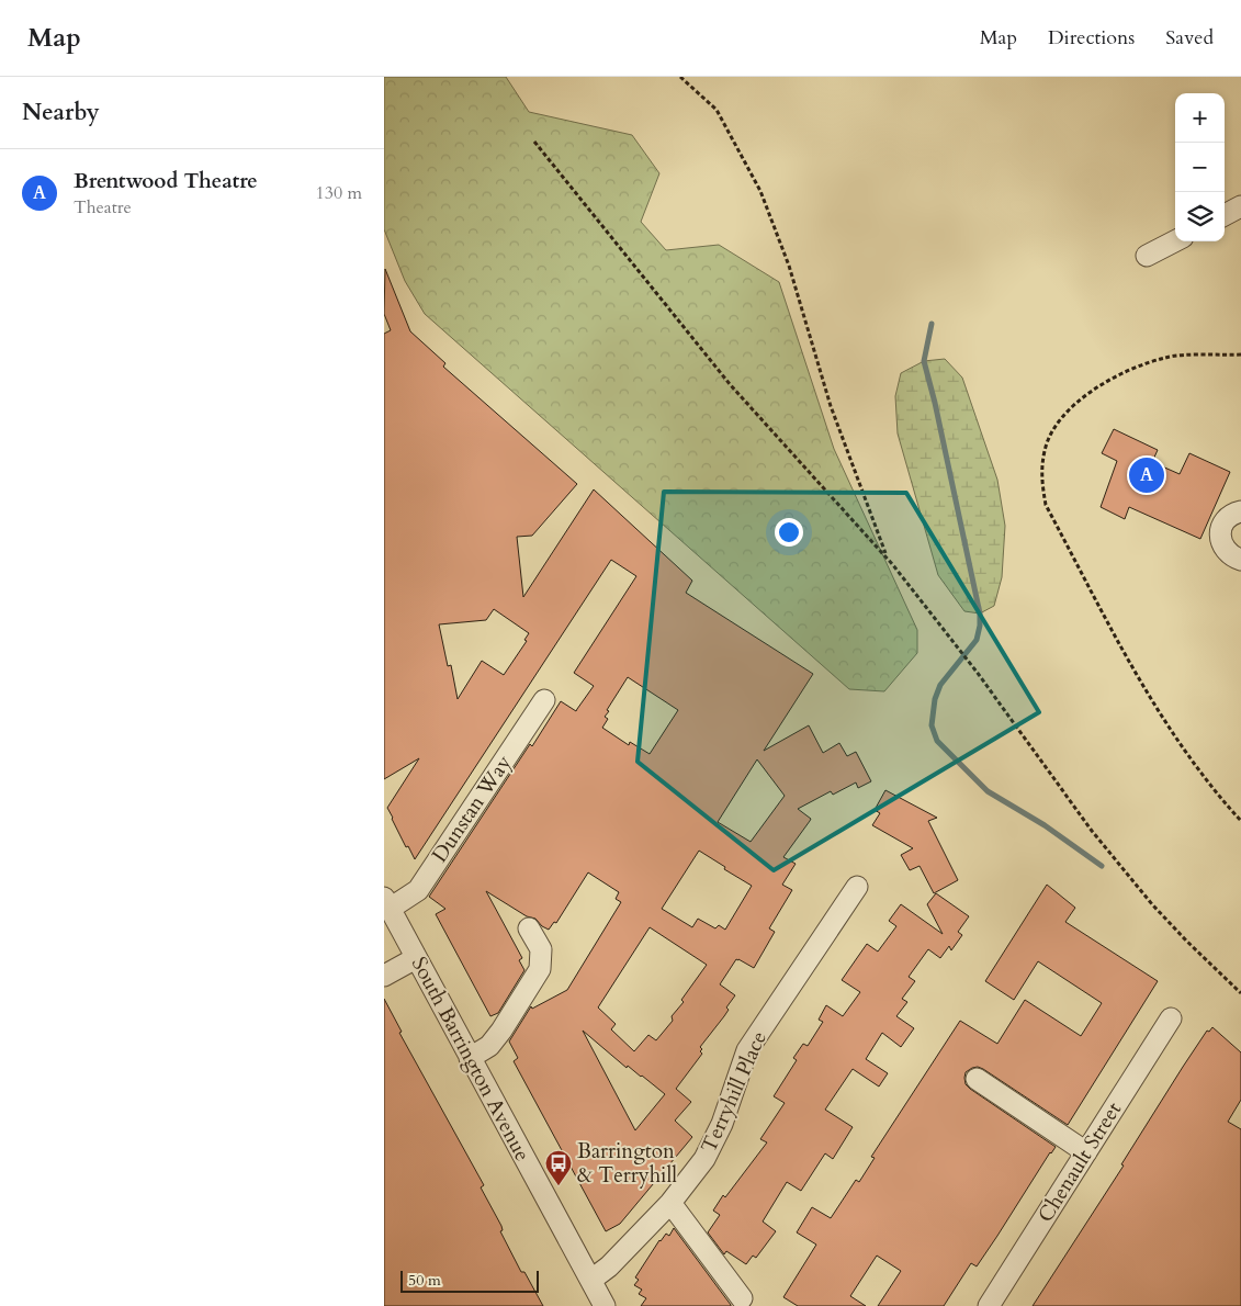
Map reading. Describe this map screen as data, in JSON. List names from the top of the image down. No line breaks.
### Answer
{"streets":{"street":["Dunstan Way","South Barrington Avenue","Terryhill Place","Chenault Street"]},"crossings":[["Dunstan Way","South Barrington Avenue"],["South Barrington Avenue","Terryhill Place"]],"places":{"bus stop":["Barrington & Terryhill"]},"scale_bar":"50 m","page":{"header":"Map","nav":["Map","Directions","Saved"],"heading":"Nearby","map_buttons":["+","−"],"list":[{"mark":"A","name":"Brentwood Theatre","note":"Theatre","value":"130 m"}],"pins":"A","scale":"50 m"}}
